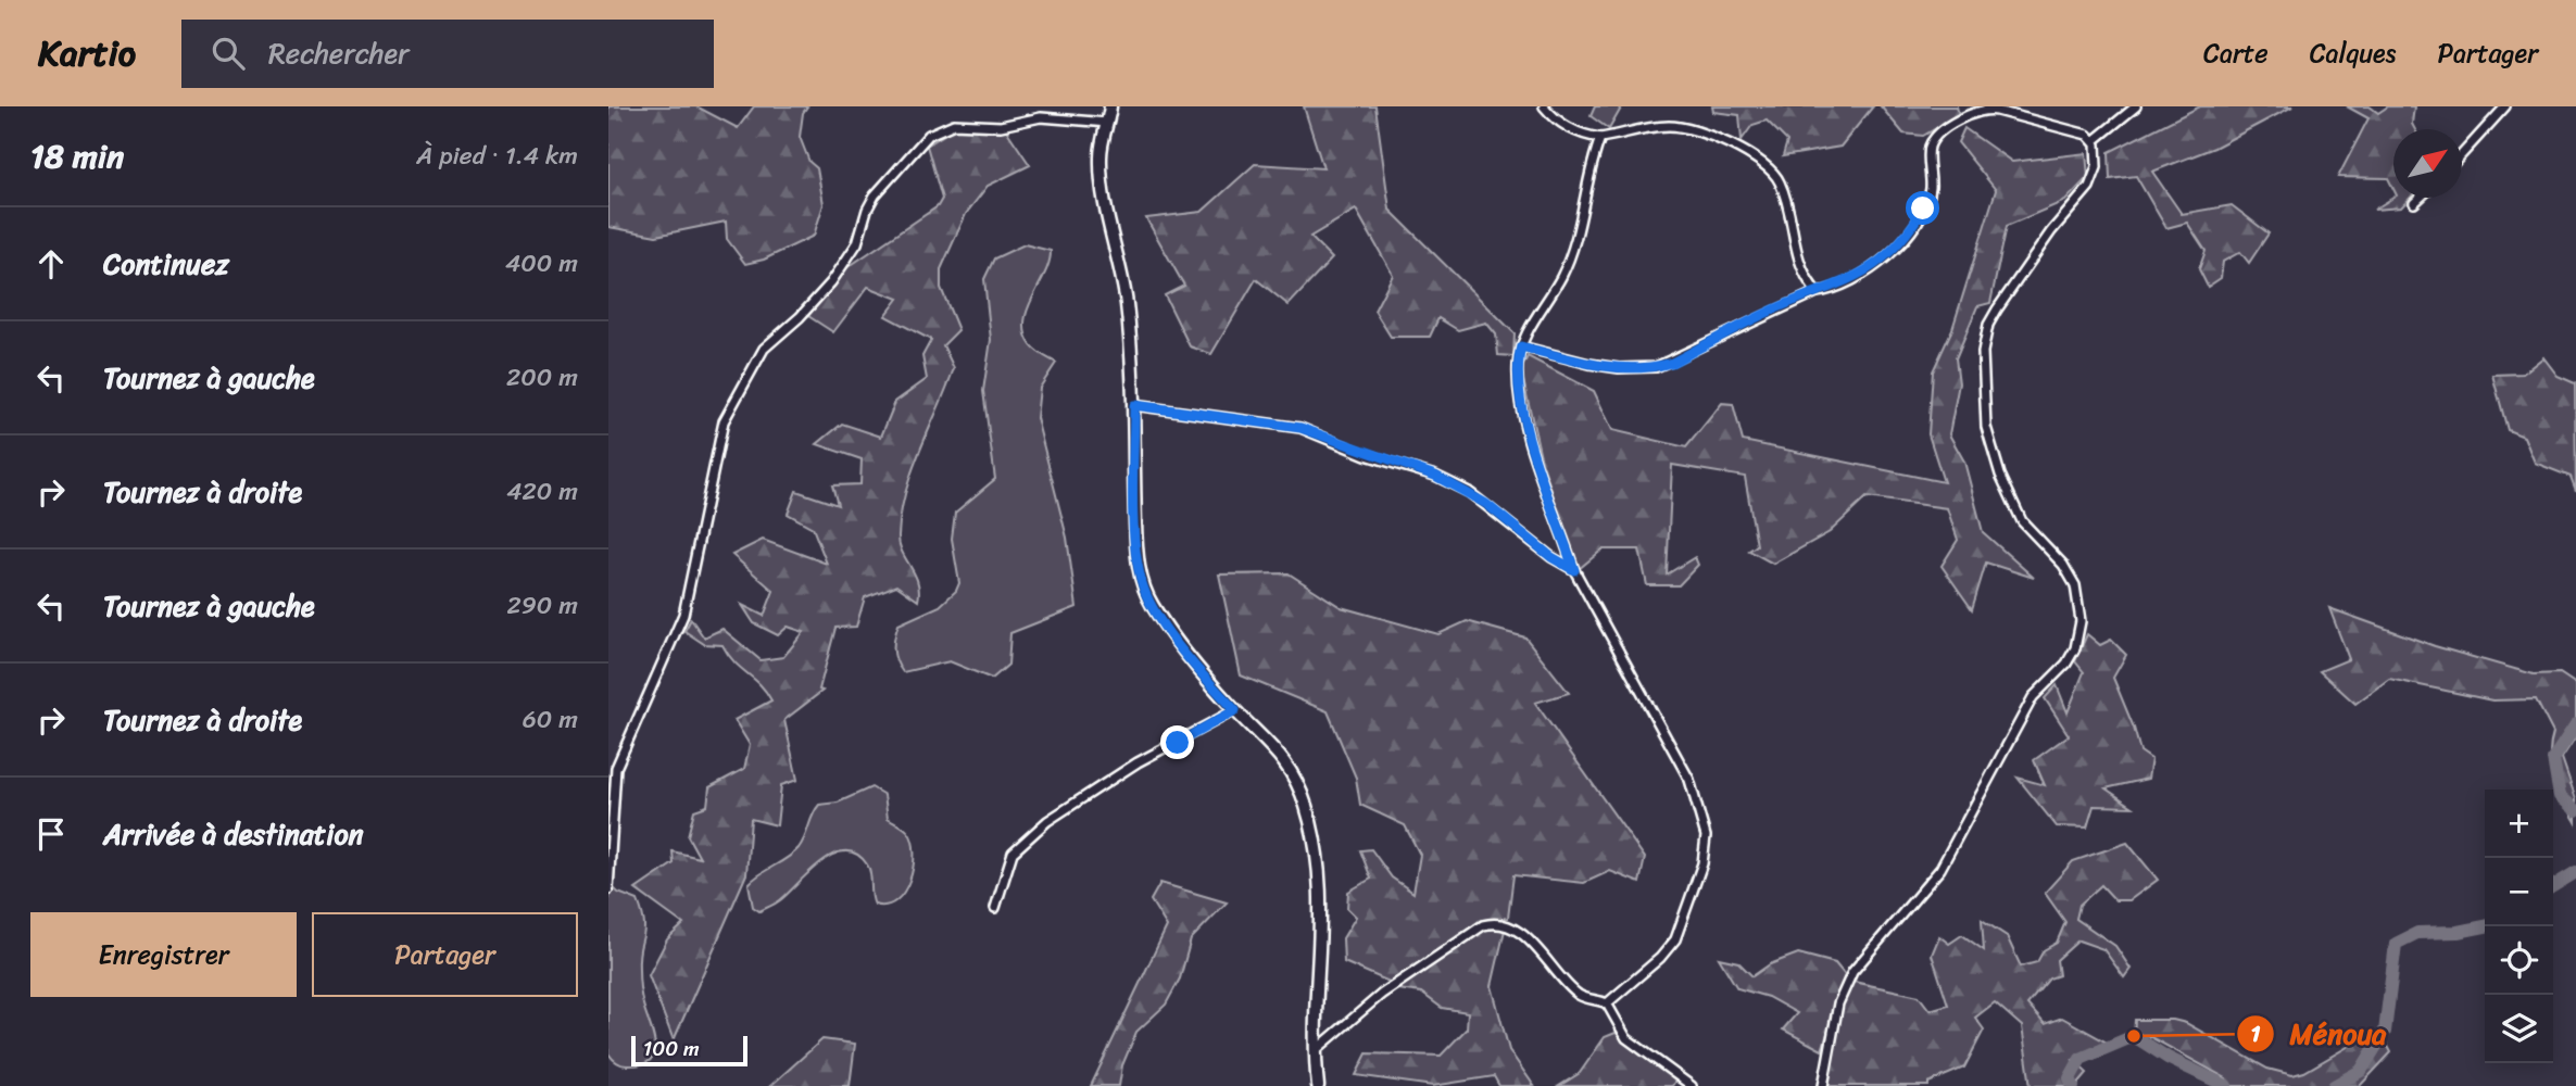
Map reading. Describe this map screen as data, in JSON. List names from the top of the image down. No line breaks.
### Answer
{"places":["Ménoua"],"scale_bar":"100 m","north":"top right","page":{"header":"Kartio","search":"Rechercher","nav":["Carte","Calques","Partager"],"heading":["18 min","À pied · 1.4 km"],"list":[["Continuez","400 m"],["Tournez à gauche","200 m"],["Tournez à droite","420 m"],["Tournez à gauche","290 m"],["Tournez à droite","60 m"],"Arrivée à destination"],"map_buttons":["+","−"],"buttons":["Enregistrer","Partager"],"scale":"100 m"}}
